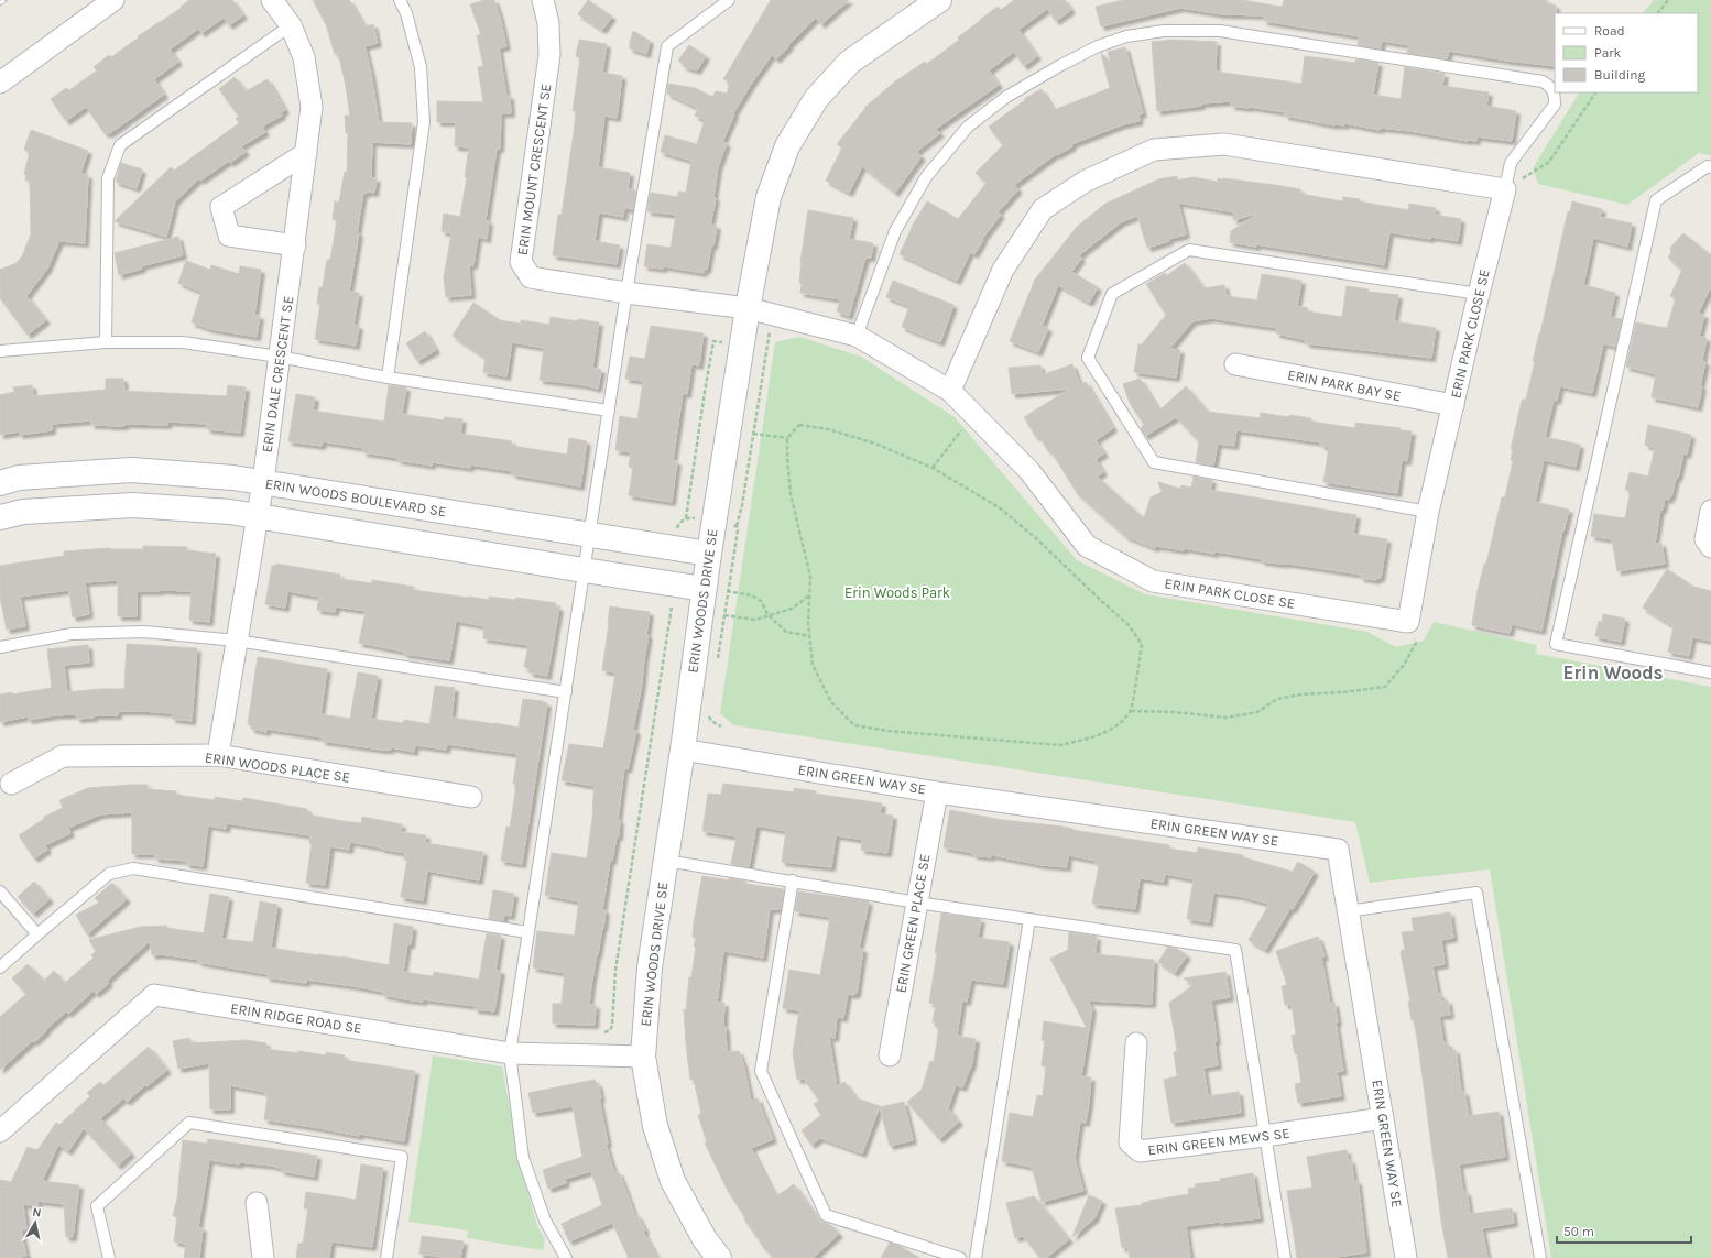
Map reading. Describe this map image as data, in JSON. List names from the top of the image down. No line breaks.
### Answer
{"streets":{"street":["ERIN MOUNT CRESCENT SE","ERIN PARK CLOSE SE","ERIN DALE CRESCENT SE","ERIN PARK BAY SE","ERIN WOODS BOULEVARD SE","ERIN WOODS DRIVE SE","ERIN WOODS PLACE SE","ERIN GREEN WAY SE","ERIN GREEN PLACE SE","ERIN RIDGE ROAD SE","ERIN GREEN MEWS SE"]},"crossings":[["ERIN MOUNT CRESCENT SE","ERIN PARK CLOSE SE"],["ERIN MOUNT CRESCENT SE","ERIN WOODS DRIVE SE"],["ERIN PARK CLOSE SE","ERIN PARK BAY SE"],["ERIN PARK CLOSE SE","ERIN WOODS DRIVE SE"],["ERIN DALE CRESCENT SE","ERIN WOODS BOULEVARD SE"],["ERIN DALE CRESCENT SE","ERIN WOODS PLACE SE"],["ERIN WOODS BOULEVARD SE","ERIN WOODS DRIVE SE"],["ERIN WOODS DRIVE SE","ERIN GREEN WAY SE"],["ERIN WOODS DRIVE SE","ERIN RIDGE ROAD SE"],["ERIN GREEN WAY SE","ERIN GREEN PLACE SE"],["ERIN GREEN WAY SE","ERIN GREEN MEWS SE"]],"districts":["Erin Woods"],"parks":["Erin Woods Park"],"legend":["Road","Park","Building"],"scale_bar":"50 m","north":"top"}
